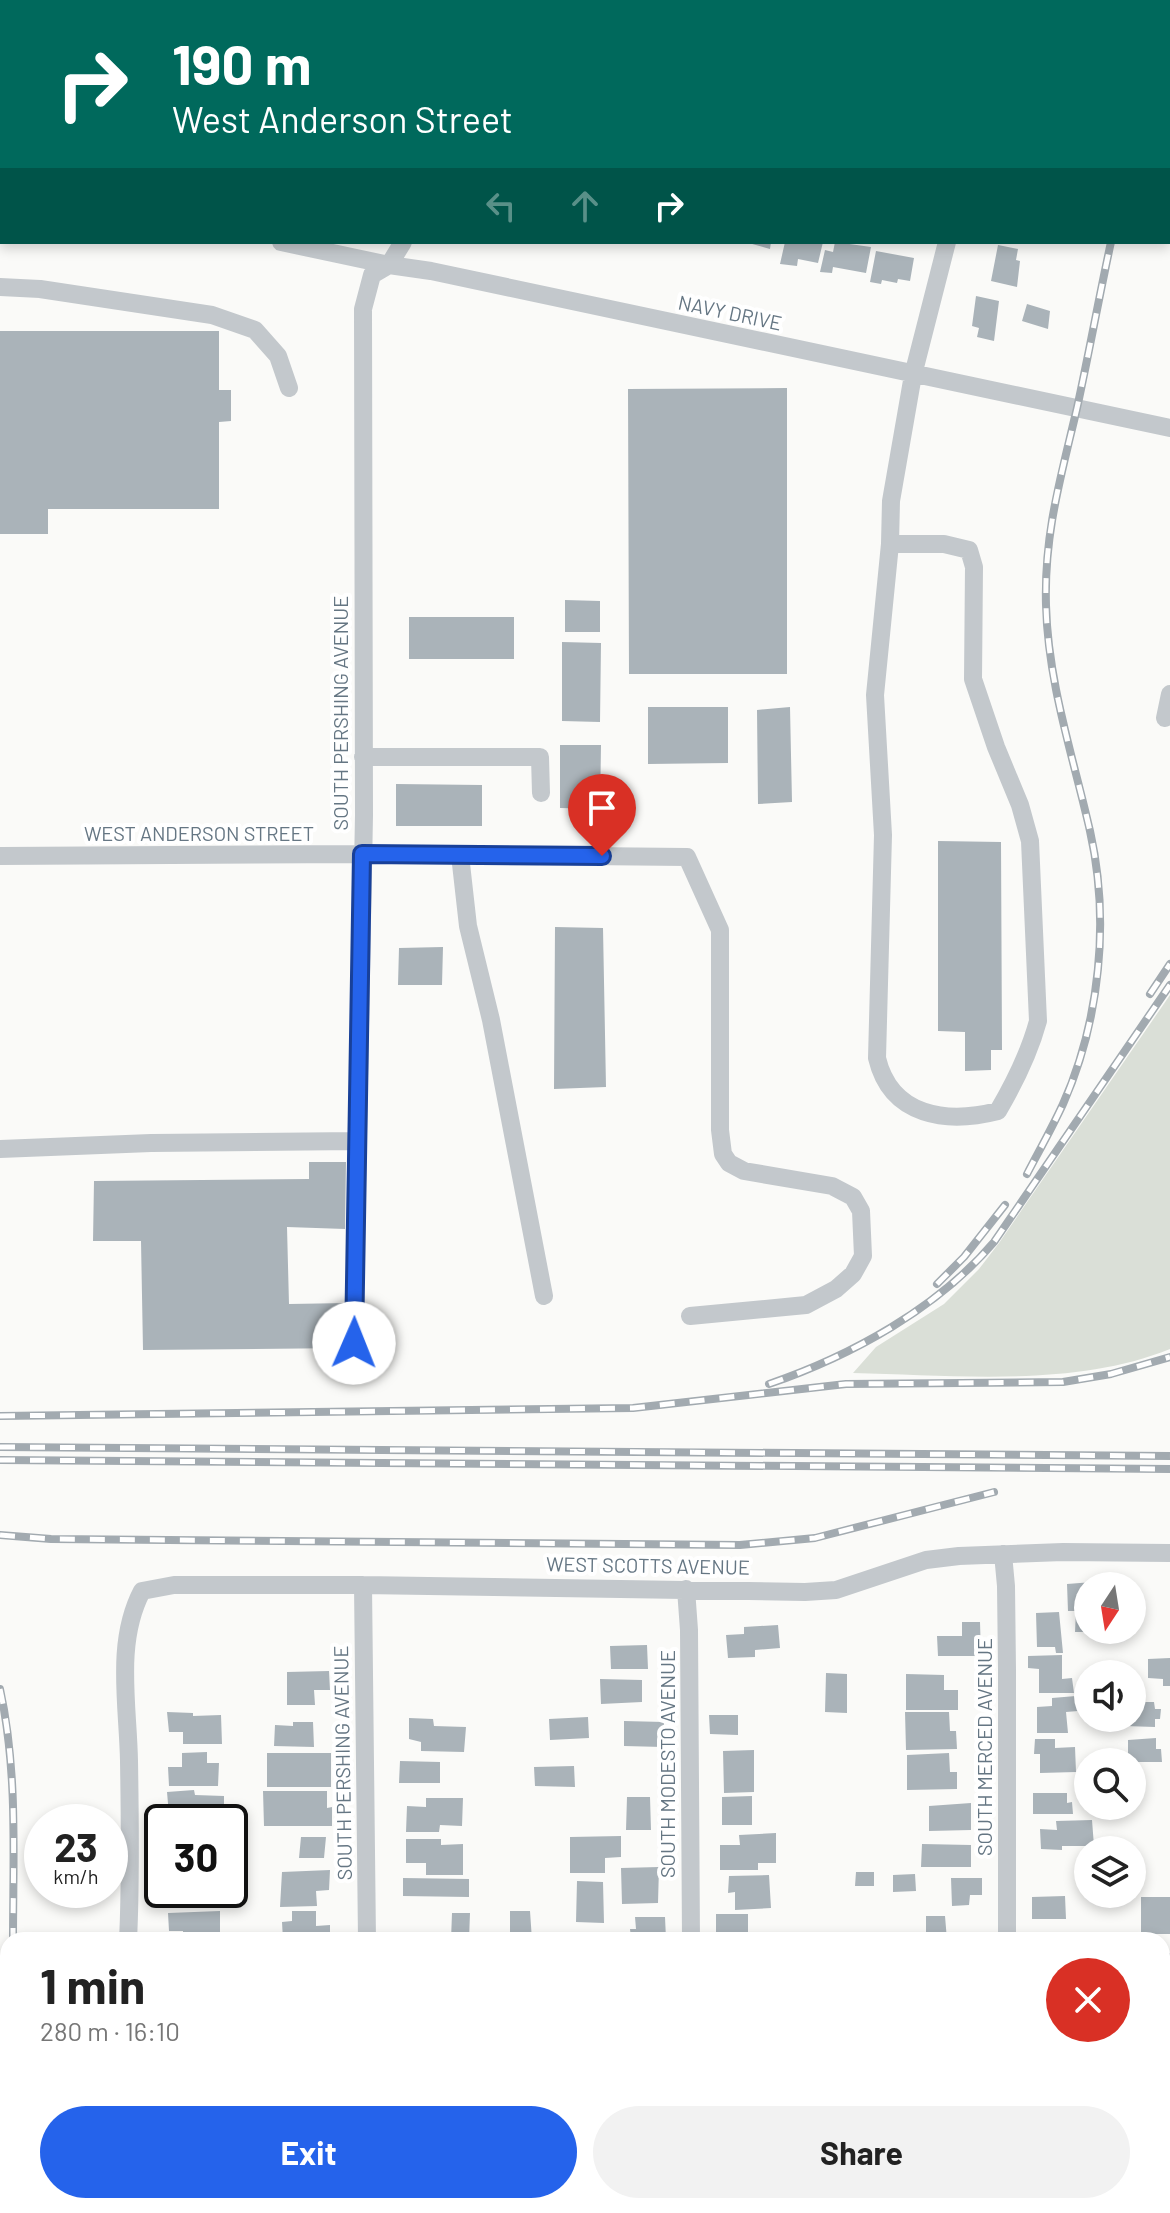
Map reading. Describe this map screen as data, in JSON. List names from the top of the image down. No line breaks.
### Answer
{"streets":{"street":["NAVY DRIVE","SOUTH PERSHING AVENUE","WEST ANDERSON STREET","WEST SCOTTS AVENUE","SOUTH MERCED AVENUE","SOUTH MODESTO AVENUE"]},"crossings":[["NAVY DRIVE","SOUTH PERSHING AVENUE"],["SOUTH PERSHING AVENUE","WEST ANDERSON STREET"],["SOUTH PERSHING AVENUE","WEST SCOTTS AVENUE"],["WEST SCOTTS AVENUE","SOUTH MERCED AVENUE"],["WEST SCOTTS AVENUE","SOUTH MODESTO AVENUE"]],"north":"bottom","page":{"turn":["190 m","West Anderson Street"],"speed":"23 km/h","limit":"30","heading":["1 min","280 m · 16:10"],"buttons":["Exit","Share"]}}
